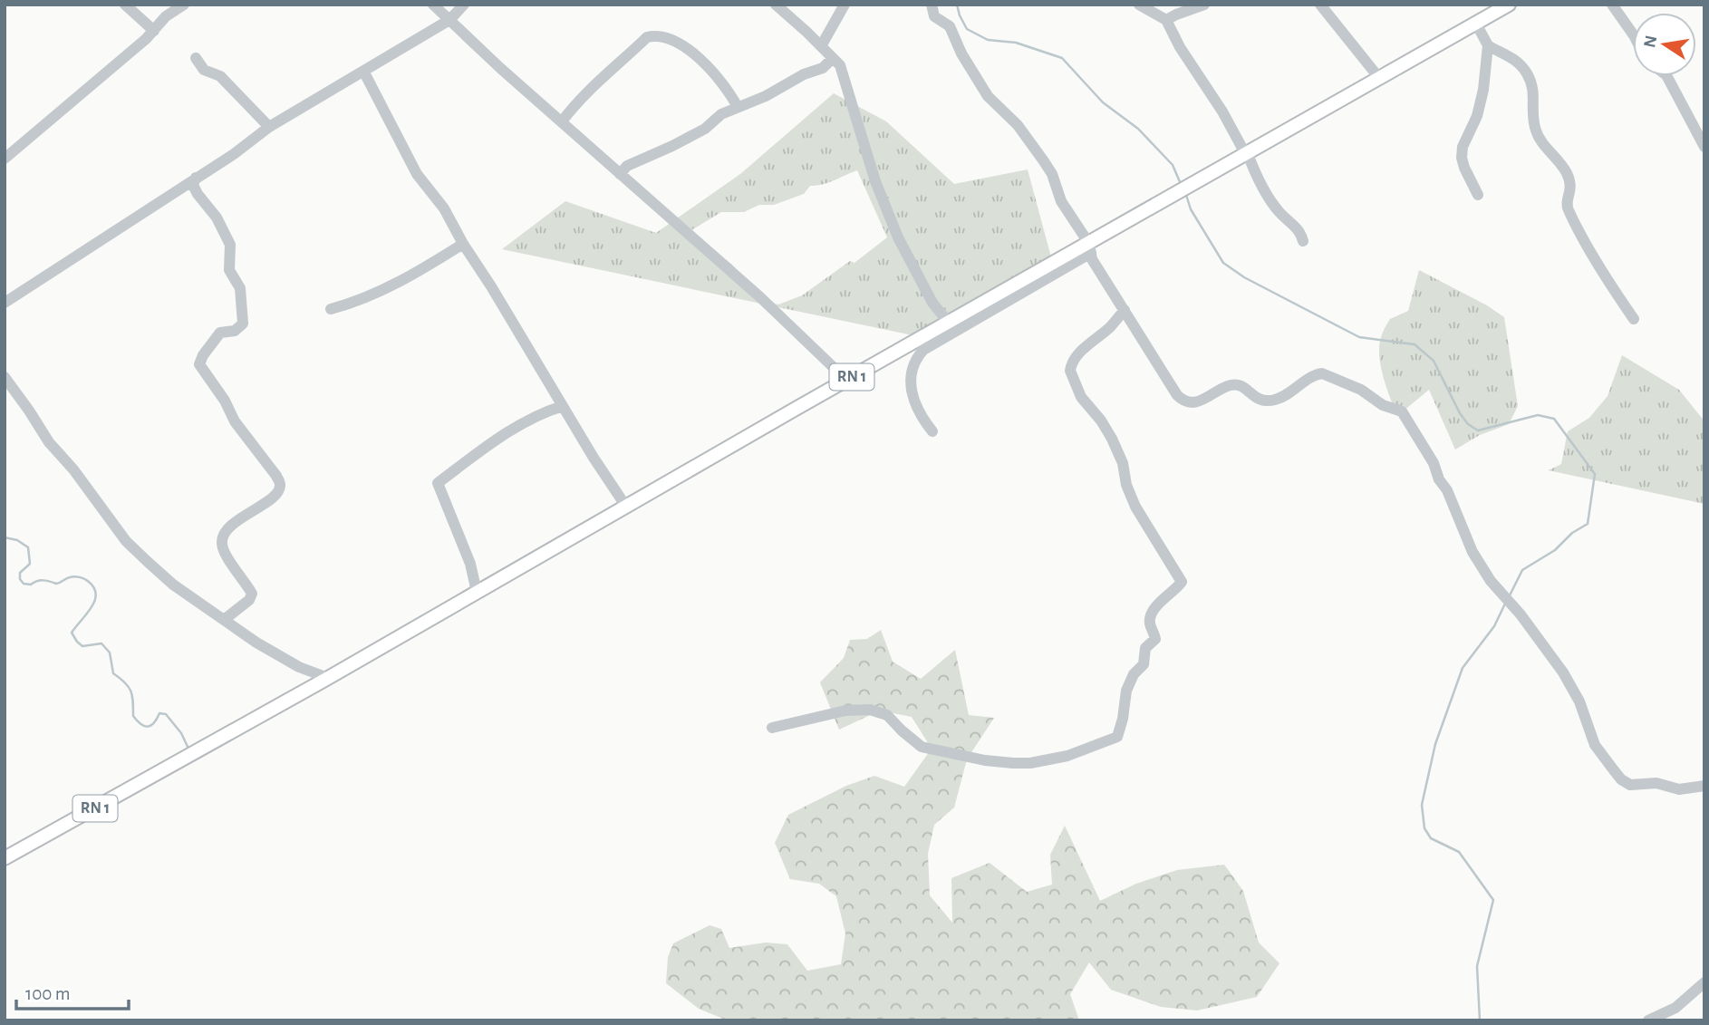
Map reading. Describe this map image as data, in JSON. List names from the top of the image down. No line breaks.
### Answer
{"streets":{"main road":["RN 1"]},"scale_bar":"100 m","north":"left"}
